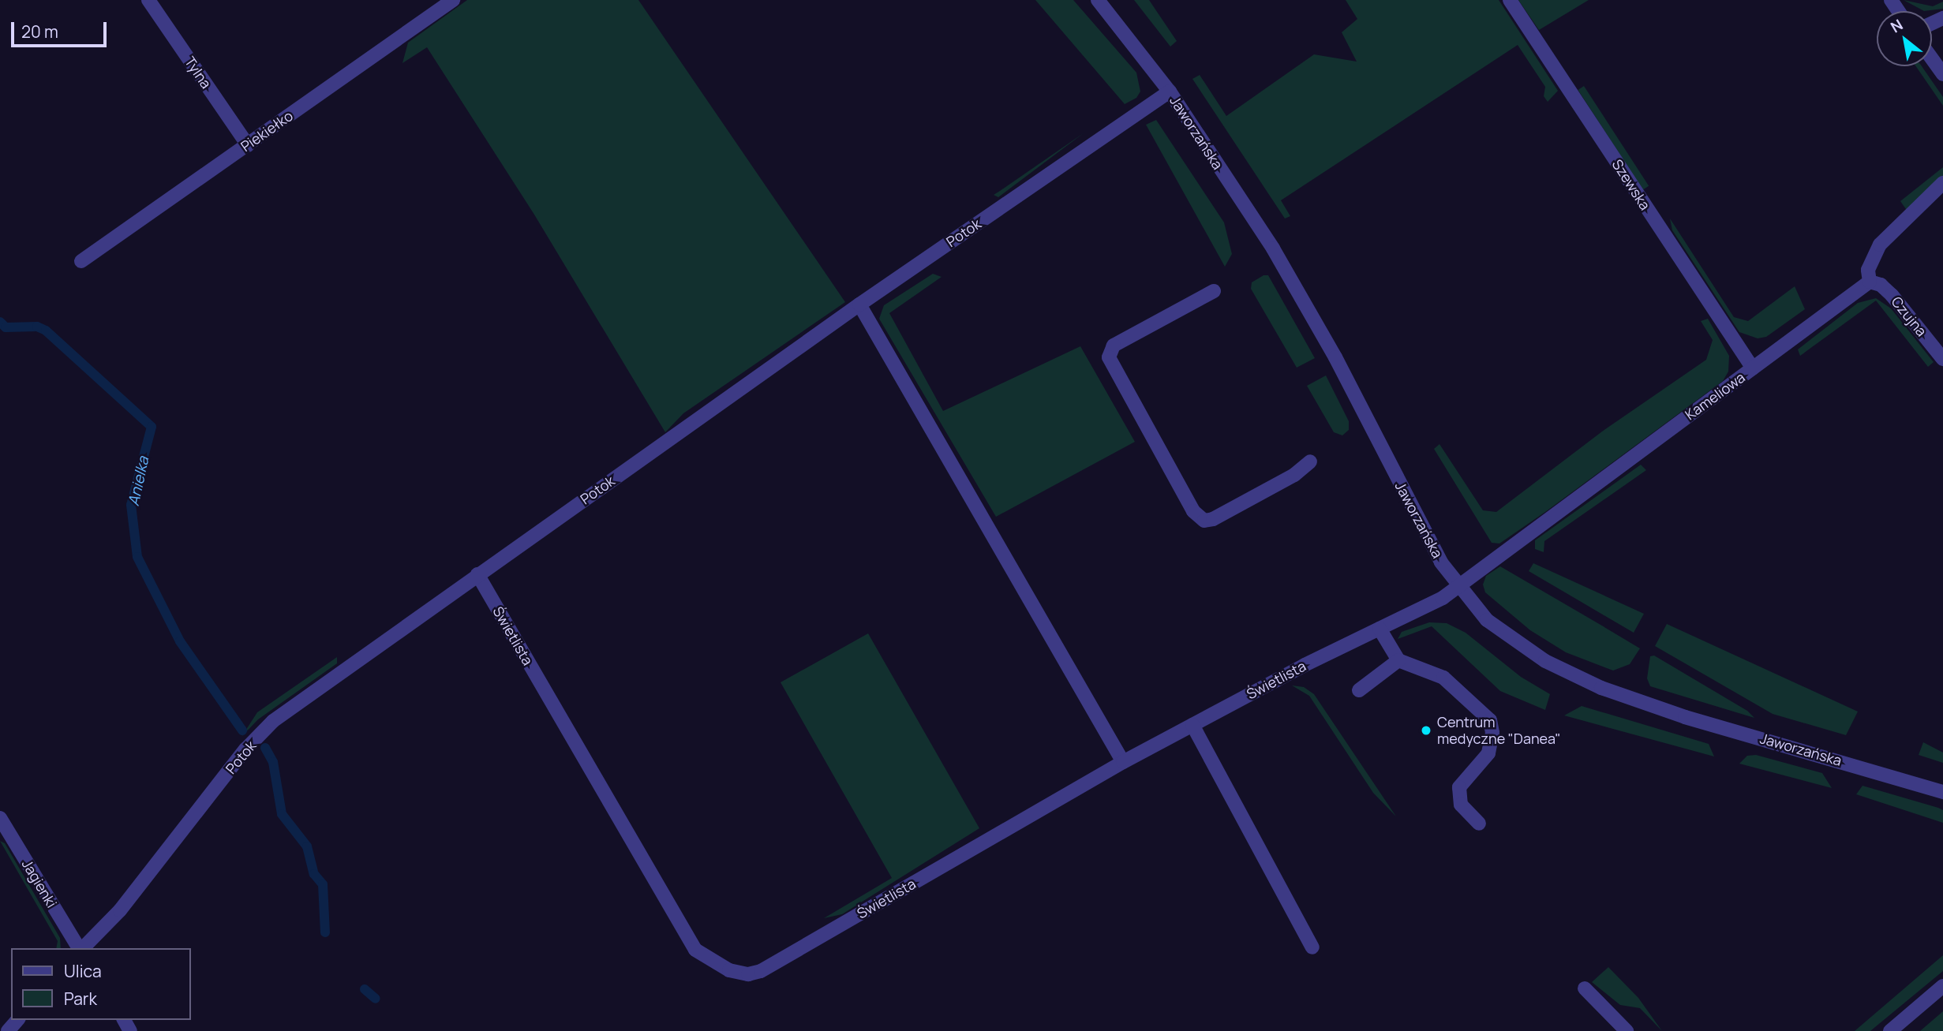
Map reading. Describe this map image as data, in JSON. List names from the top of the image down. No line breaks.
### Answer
{"streets":{"street":["Tylna","Piekiełko","Jaworzańska","Szewska","Potok","Czujna","Kameliowa","Świetlista","Jagienki"]},"crossings":[["Tylna","Piekiełko"],["Jaworzańska","Potok"],["Jaworzańska","Kameliowa"],["Jaworzańska","Świetlista"],["Szewska","Kameliowa"],["Potok","Świetlista"],["Czujna","Kameliowa"],["Kameliowa","Świetlista"]],"water":["Anielka"],"places":["Centrum medyczne \"Danea\""],"legend":["Ulica","Park"],"scale_bar":"20 m","north":"top left"}
